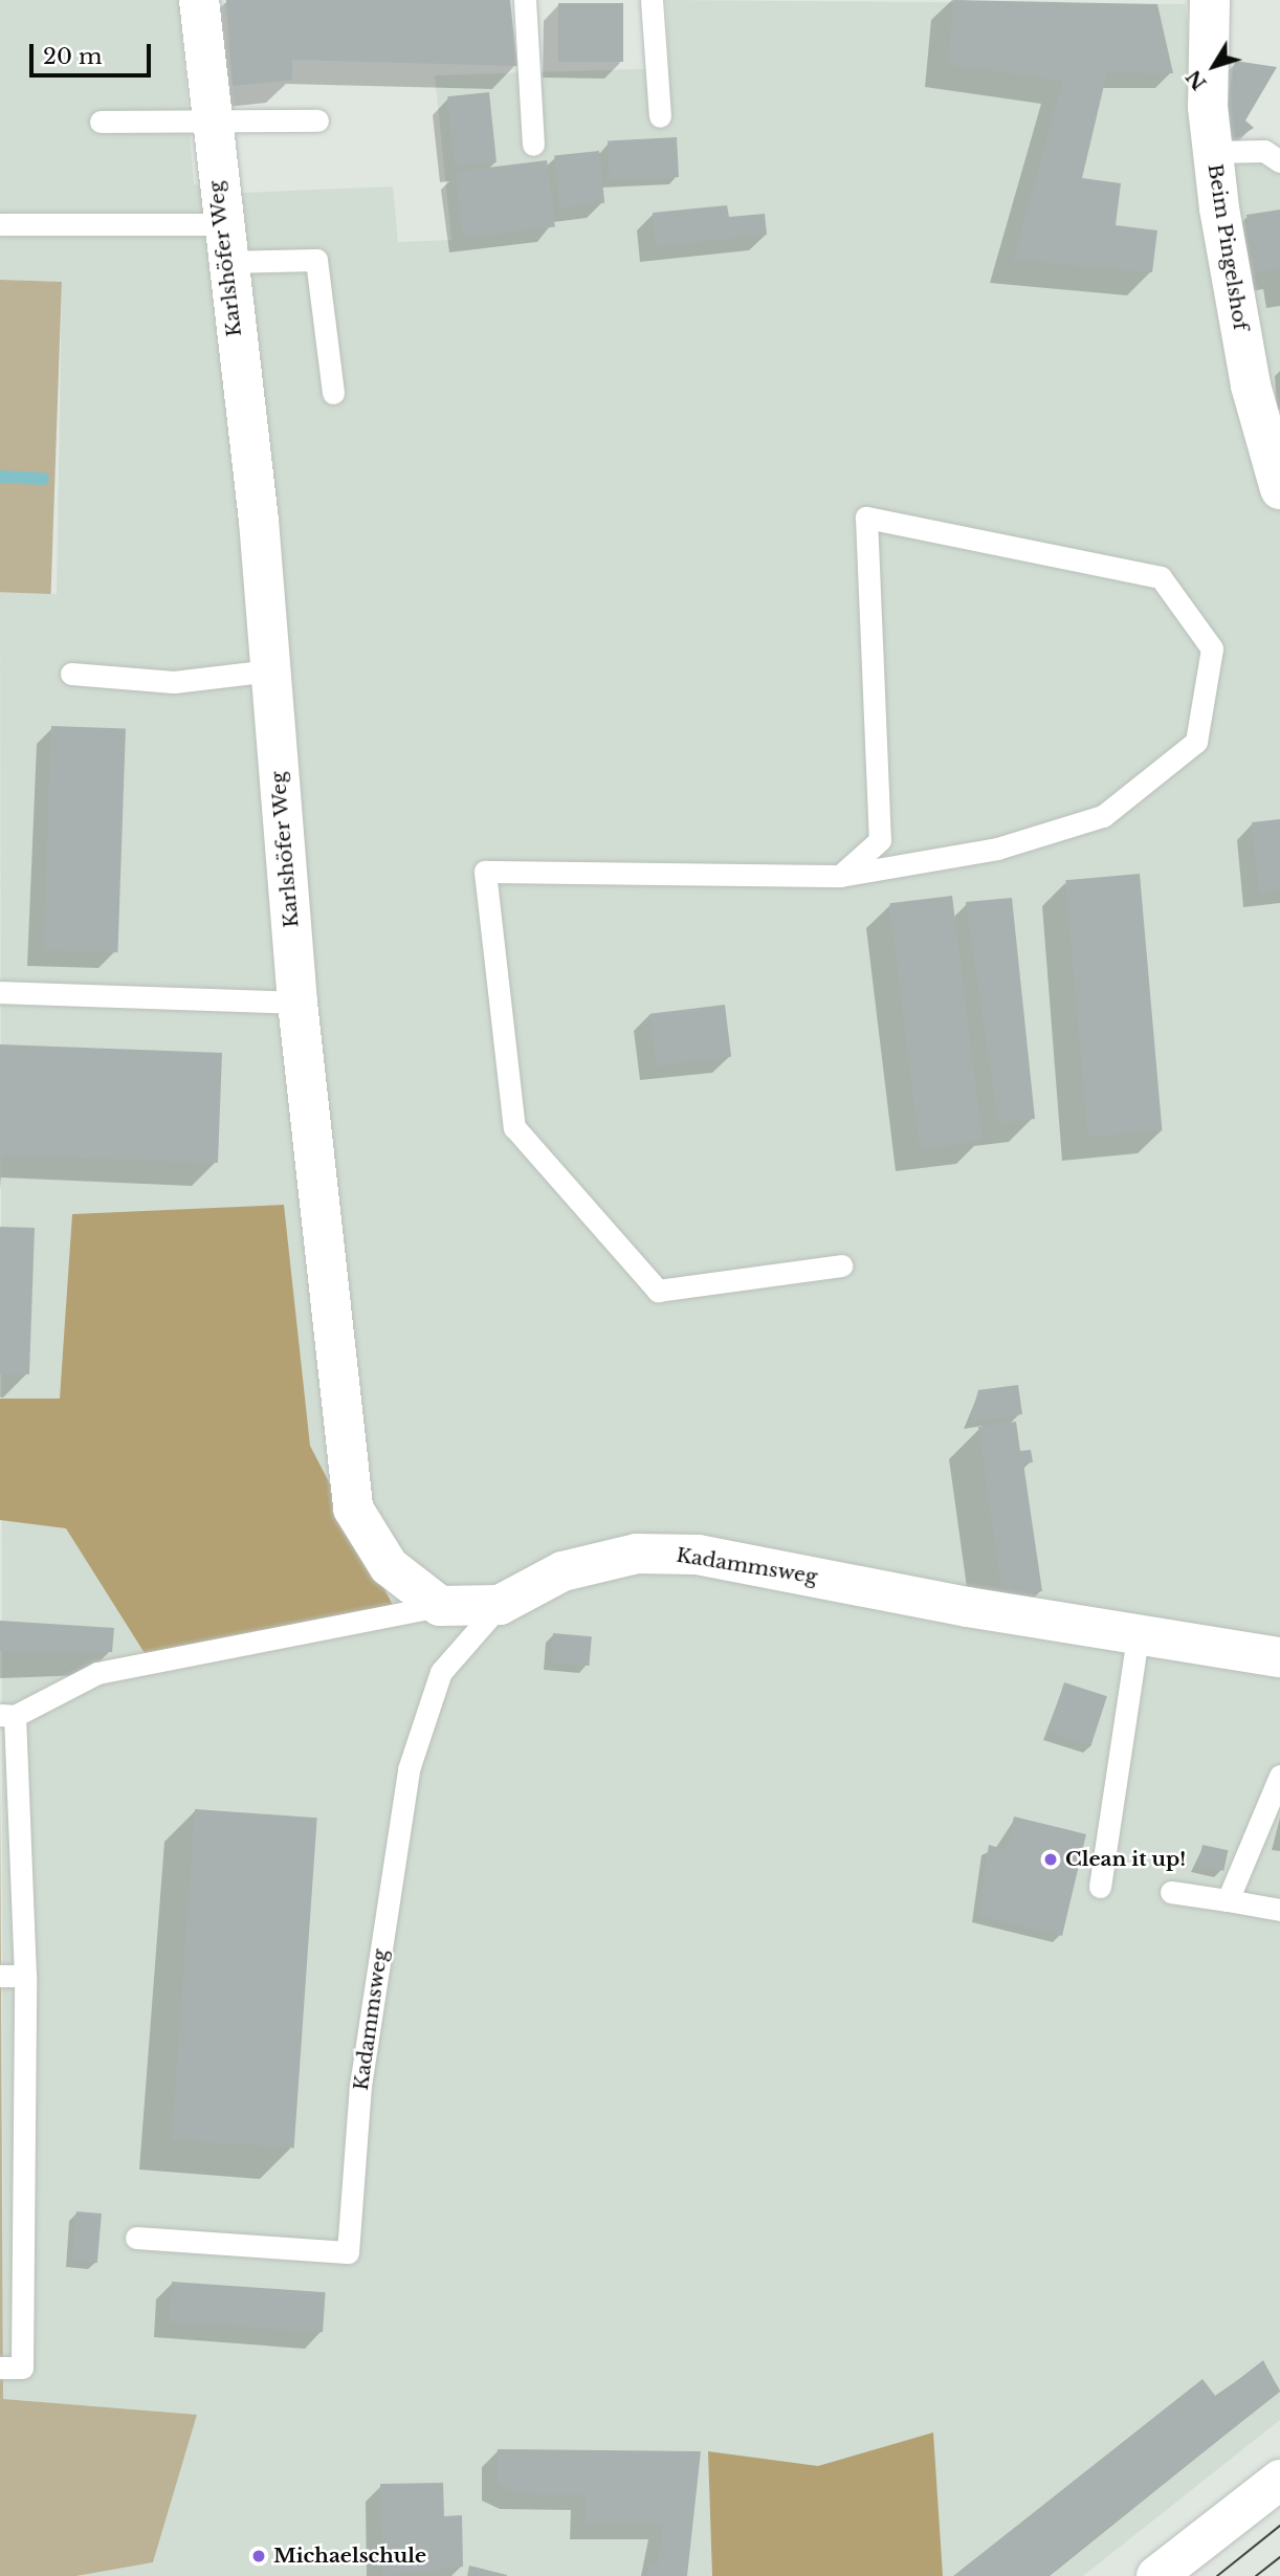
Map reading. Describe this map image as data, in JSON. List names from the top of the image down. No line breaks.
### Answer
{"streets":{"street":["Beim Pingelshof","Karlshöfer Weg","Kadammsweg"]},"places":["Clean it up!","Michaelschule"],"scale_bar":"20 m","north":"bottom left"}
